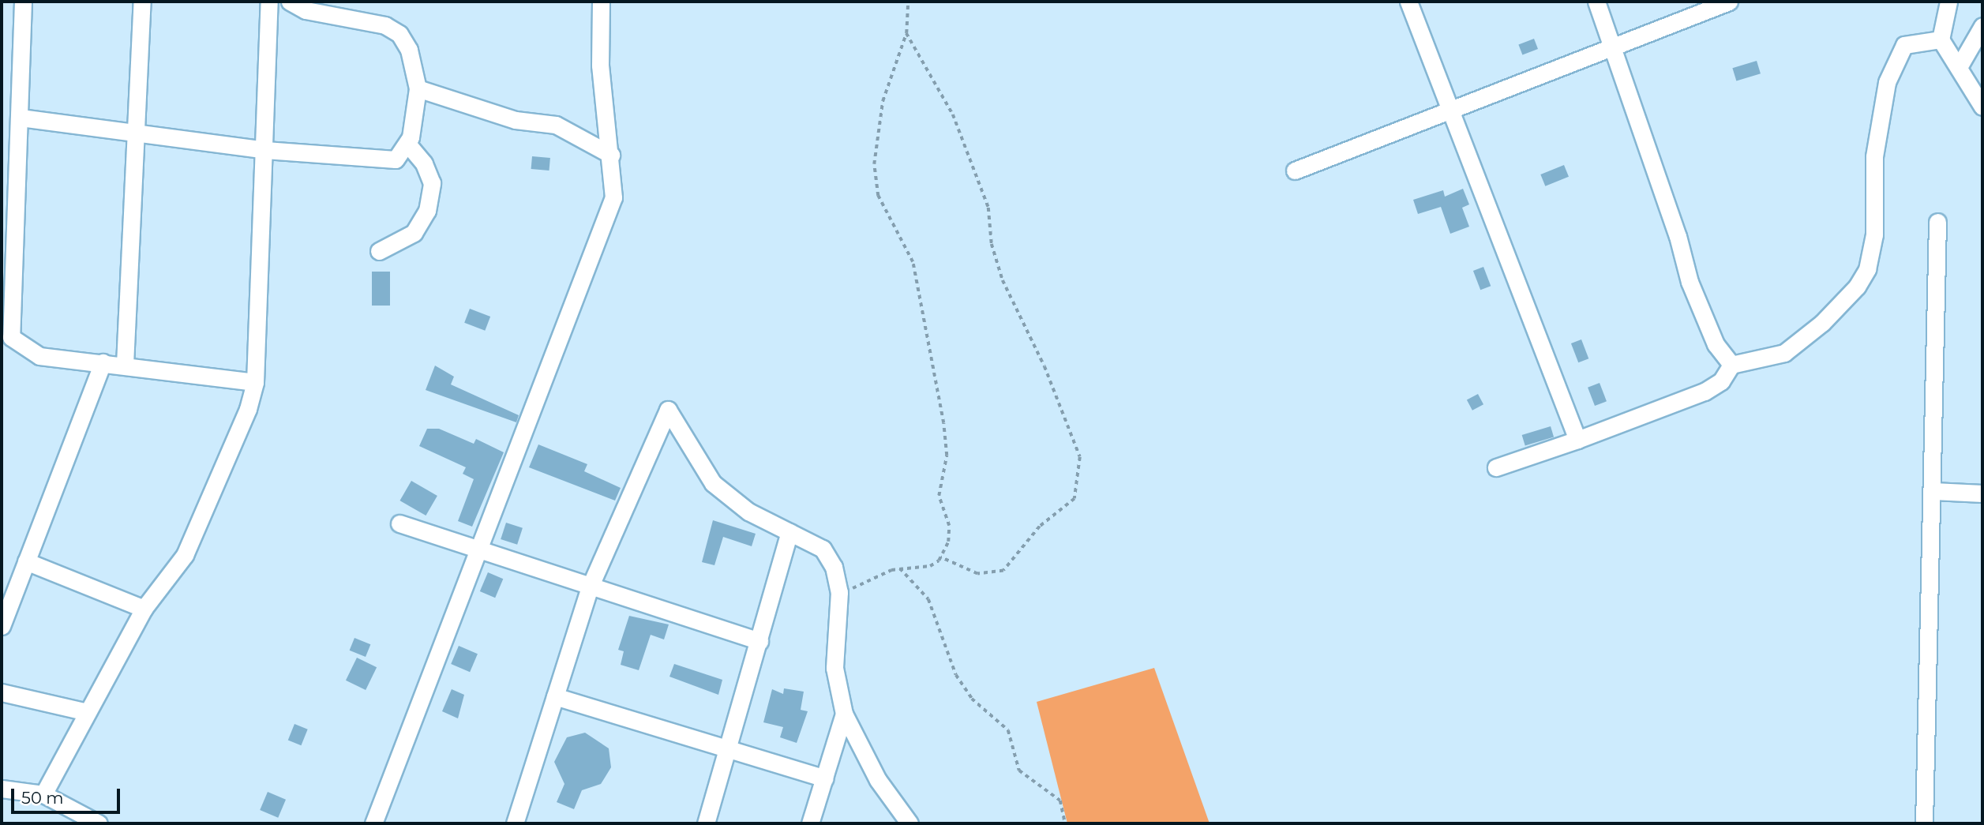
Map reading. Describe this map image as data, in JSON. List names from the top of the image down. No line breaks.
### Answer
{"scale_bar":"50 m"}
